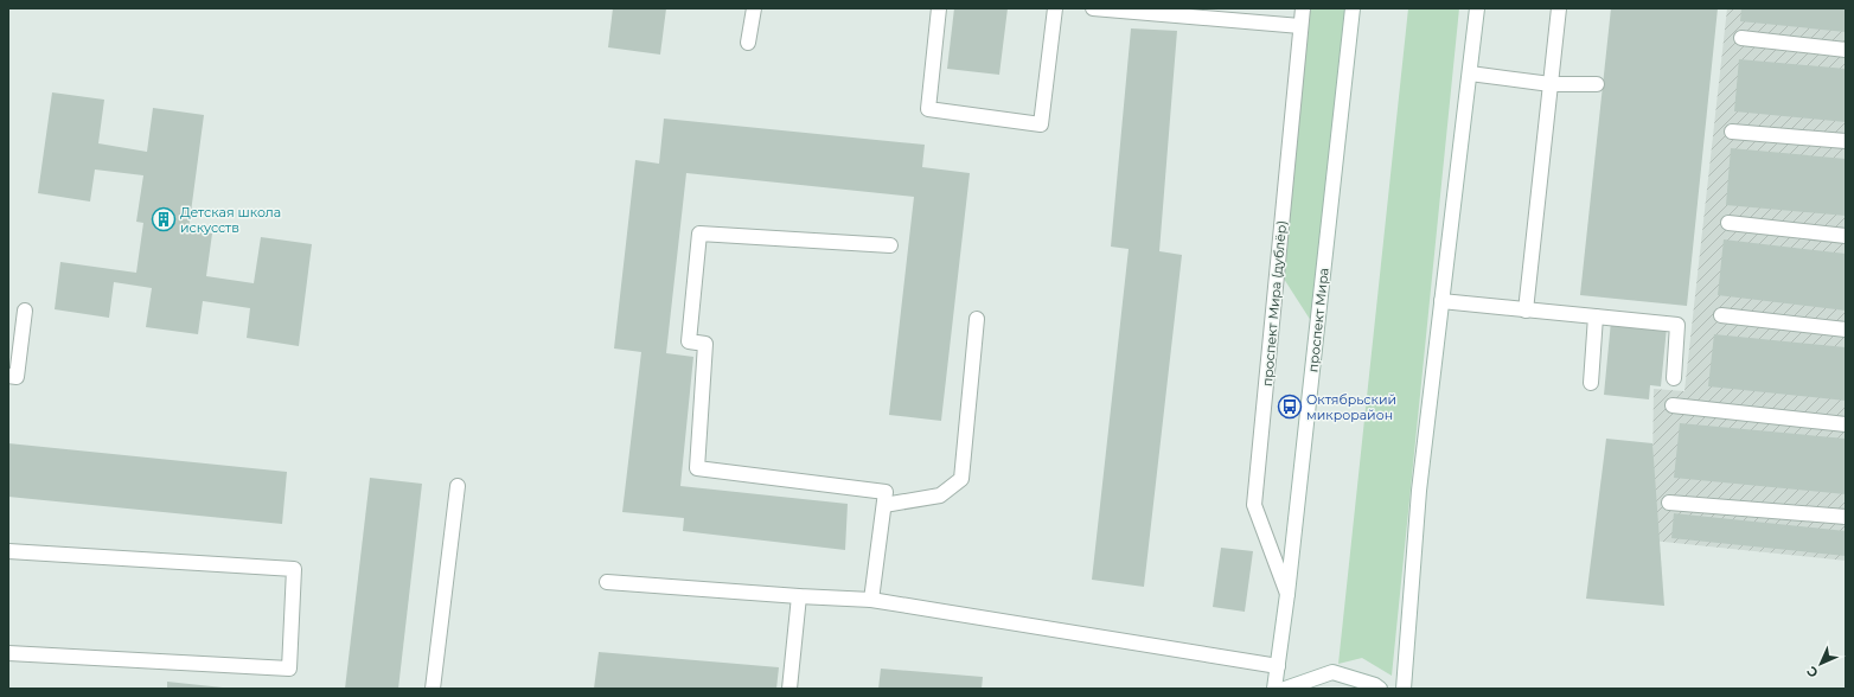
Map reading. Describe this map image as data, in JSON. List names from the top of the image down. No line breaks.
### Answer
{"streets":{"main road":["проспект Мира (дублёр)","проспект Мира"]},"crossings":[["проспект Мира (дублёр)","проспект Мира"]],"places":{"building":["Детская школа искусств"],"bus stop":["Октябрьский микрорайон"]},"north":"bottom left"}
